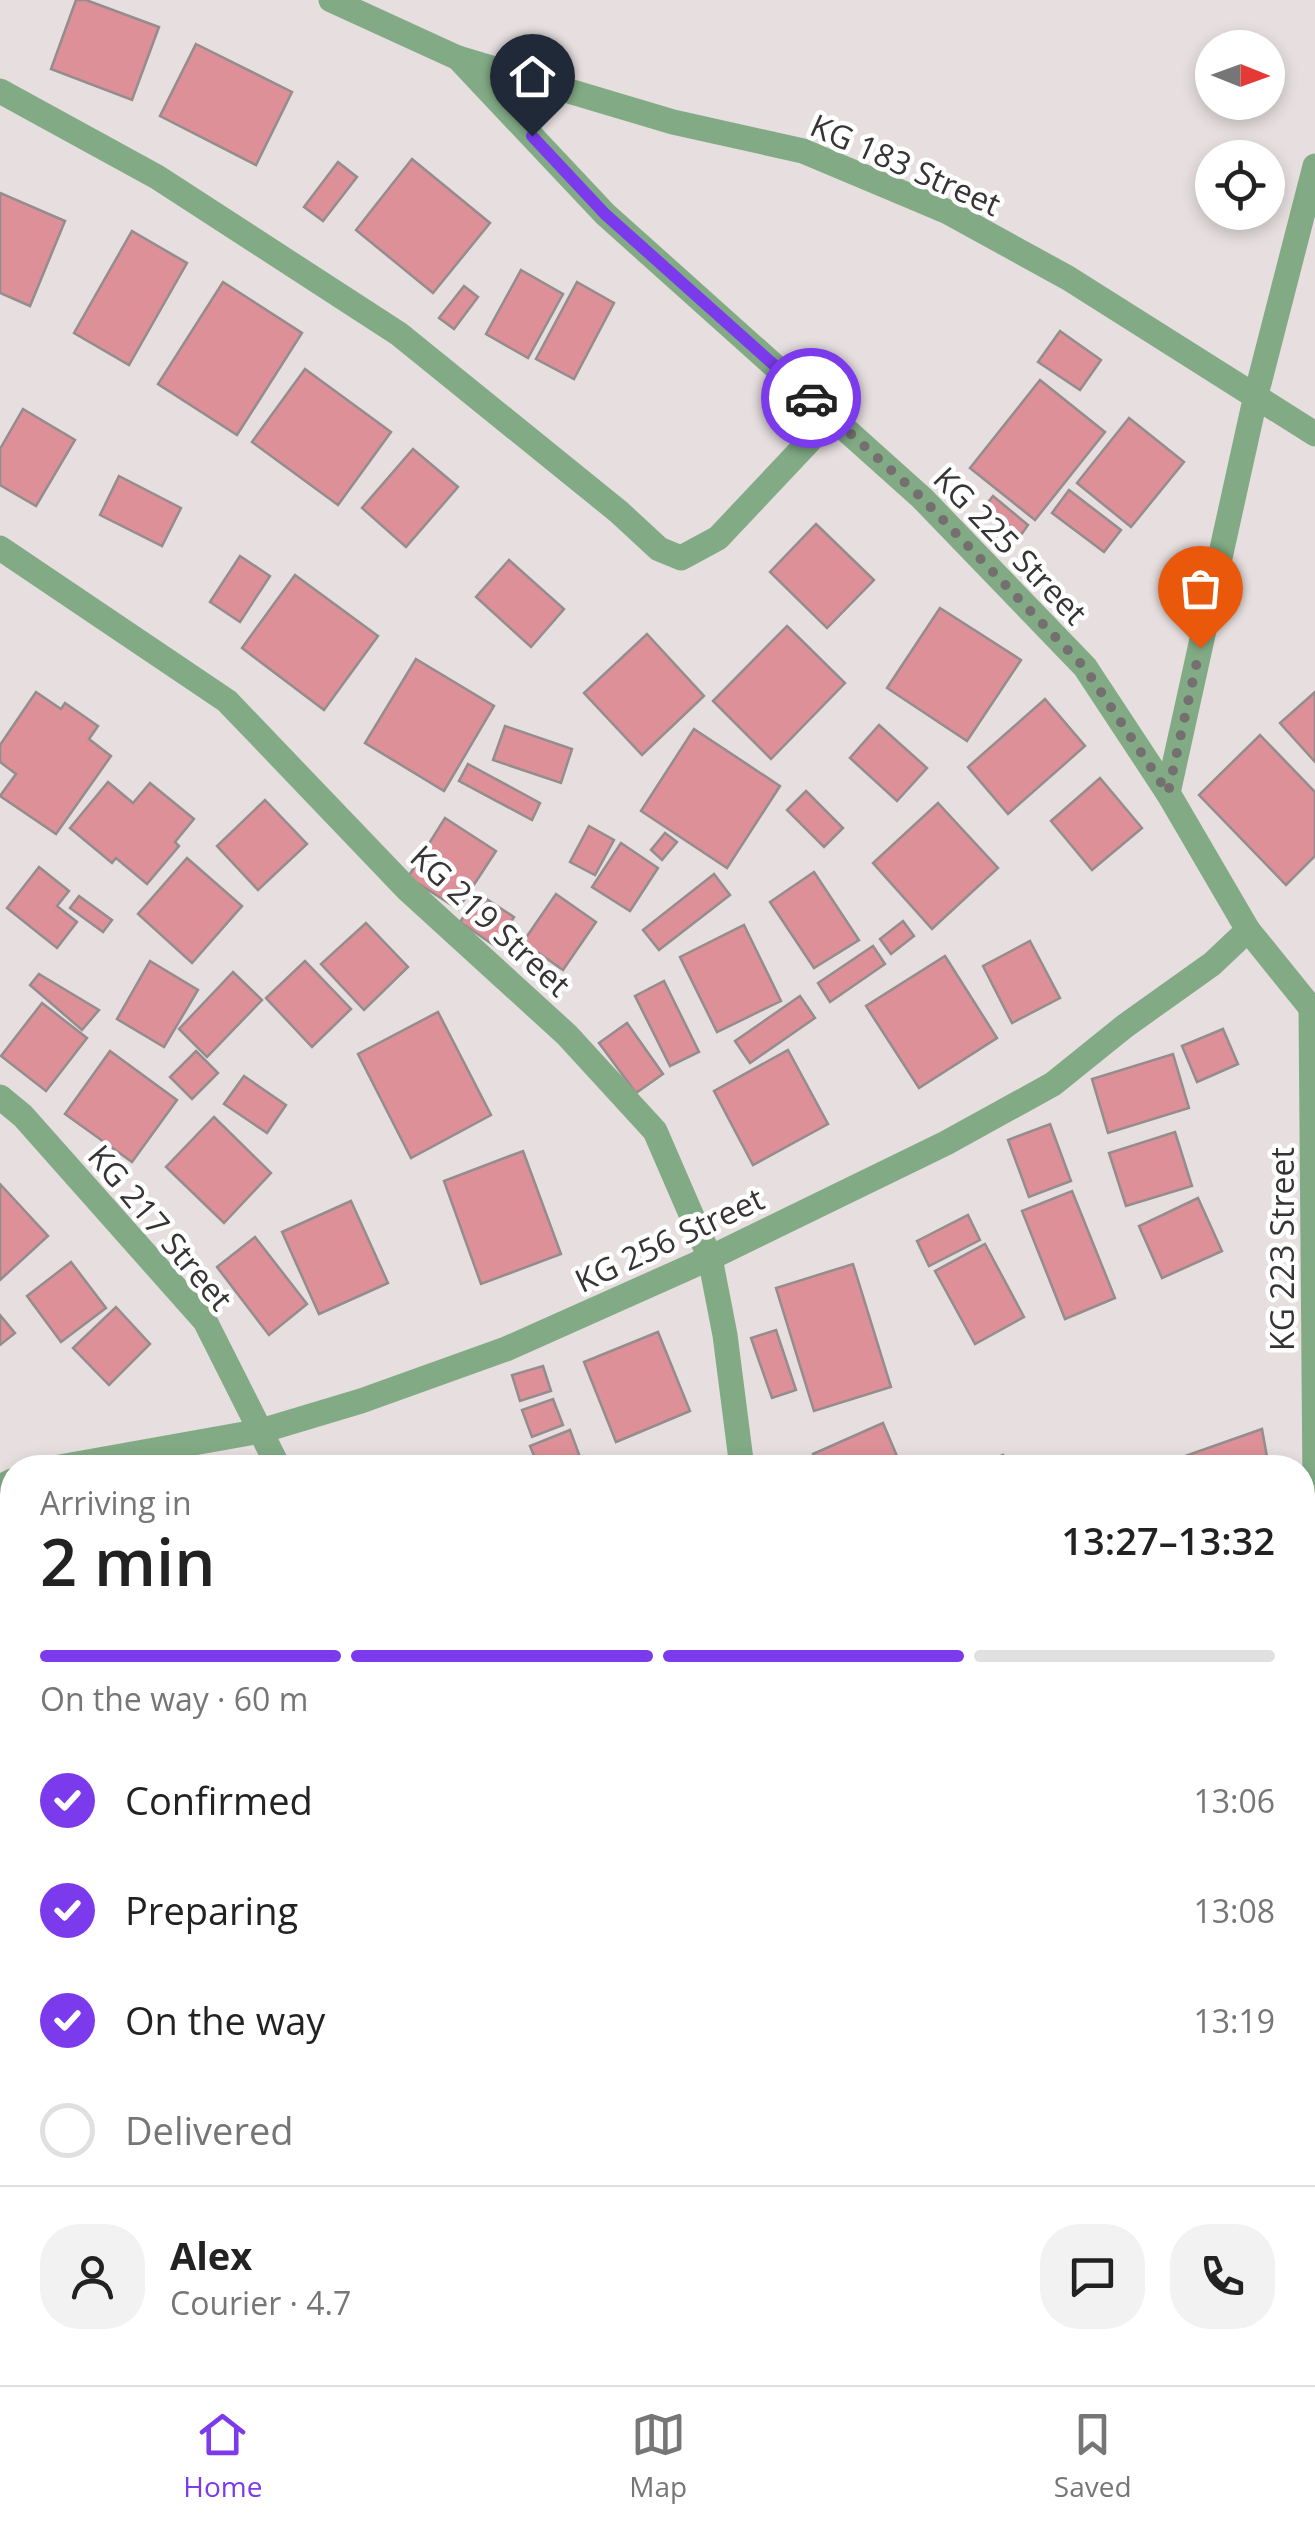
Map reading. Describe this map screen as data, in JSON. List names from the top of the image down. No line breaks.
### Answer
{"streets":{"street":["KG 183 Street","KG 225 Street","KG 219 Street","KG 217 Street","KG 256 Street","KG 223 Street"]},"crossings":[["KG 183 Street","KG 225 Street"],["KG 225 Street","KG 256 Street"],["KG 225 Street","KG 223 Street"],["KG 219 Street","KG 256 Street"],["KG 217 Street","KG 256 Street"]],"north":"right","page":{"heading":["2 min","Arriving in","13:27–13:32"],"panel":["Alex","Courier · 4.7"],"bar":"On the way · 60 m","list":[["Confirmed","13:06"],["Preparing","13:08"],["On the way","13:19"],"Delivered"],"tabs":["Home","Map","Saved"]}}
